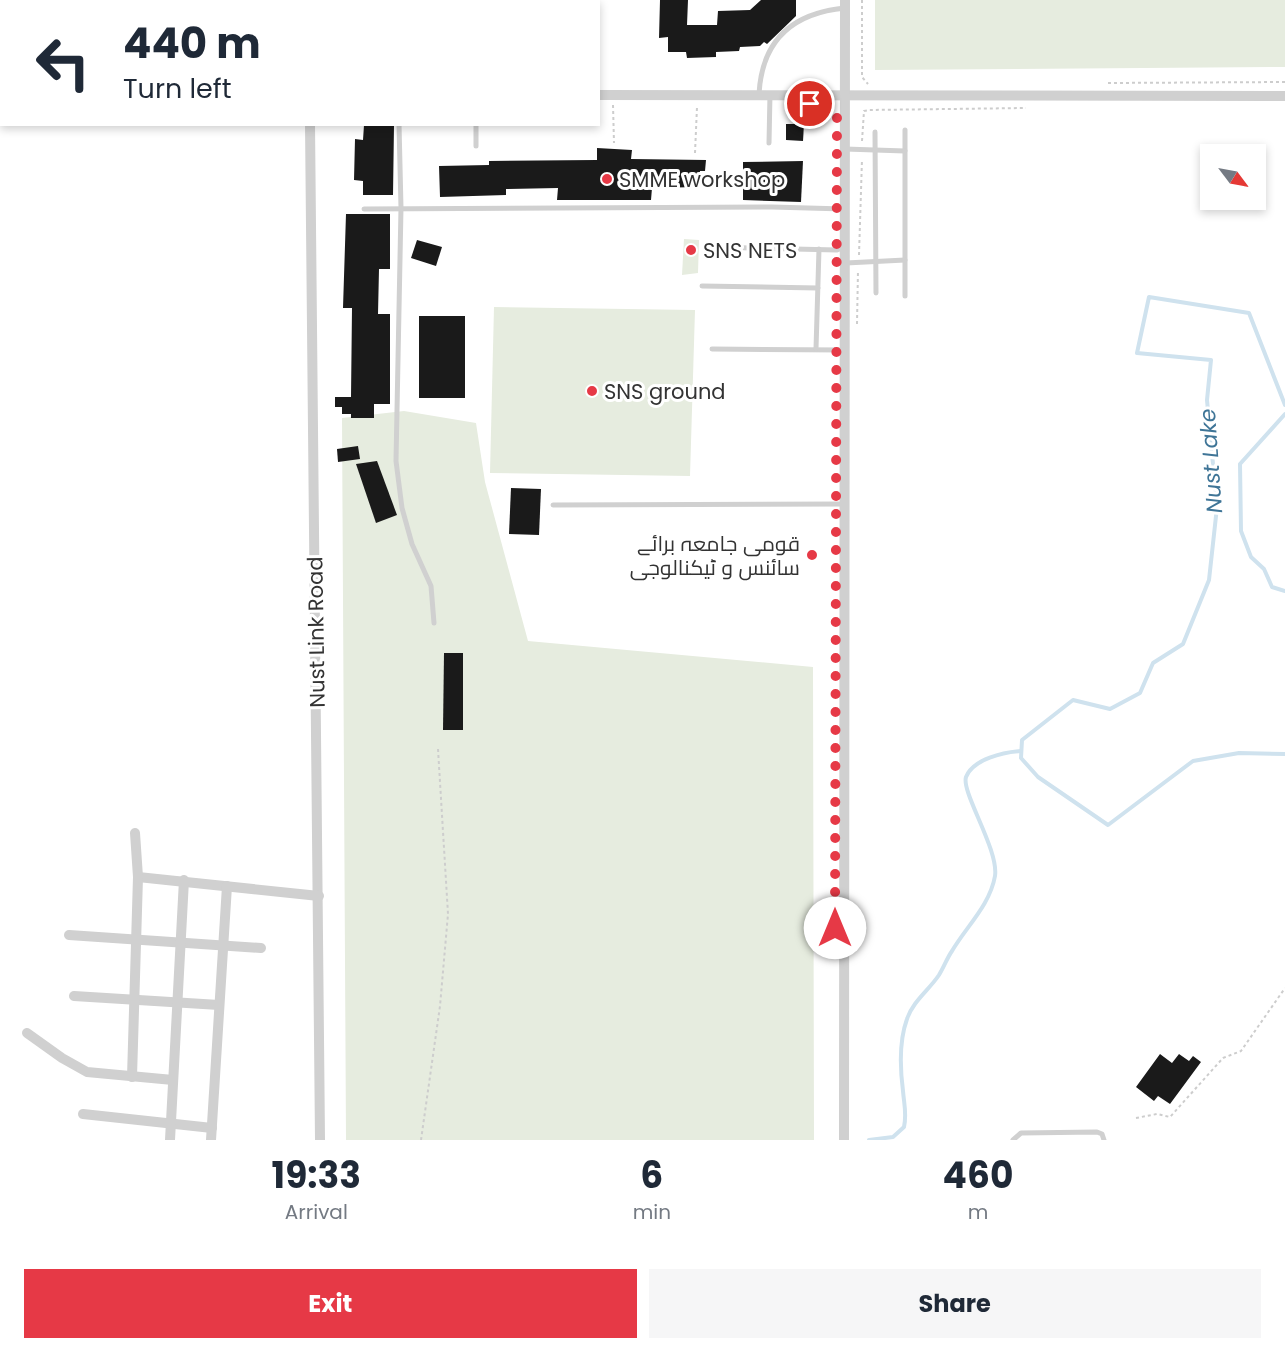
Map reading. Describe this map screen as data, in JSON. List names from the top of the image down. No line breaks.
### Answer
{"streets":{"street":["Nust Link Road"]},"water":["Nust Lake"],"places":["SMME workshop","SNS NETS","SNS ground","قومی جامعہ برائے سائنس و ٹیکنالوجی"],"north":"bottom right","page":{"turn":["440 m","Turn left"],"eta":["19:33","Arrival","6","min","460","m"],"buttons":["Exit","Share"]}}
